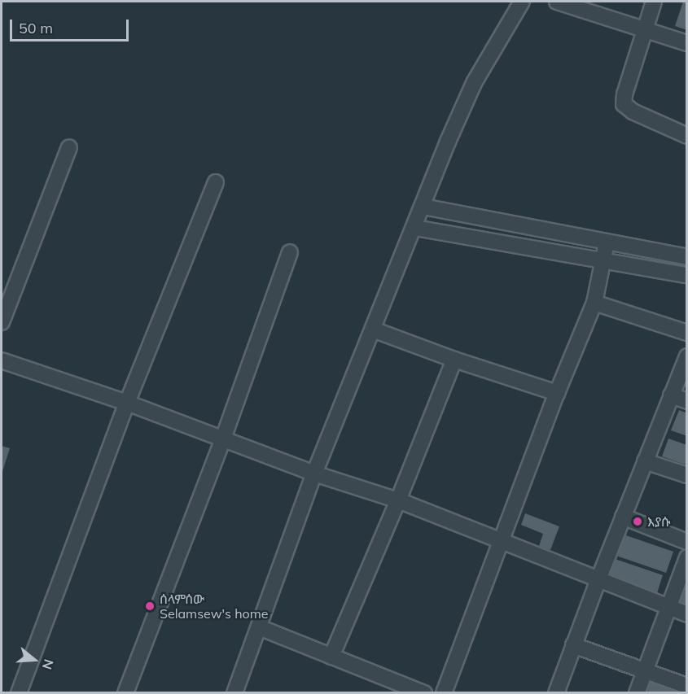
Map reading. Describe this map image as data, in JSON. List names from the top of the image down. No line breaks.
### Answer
{"places":["እያሱ","ሰላምሰው Selamsew's home"],"scale_bar":"50 m","north":"right"}
